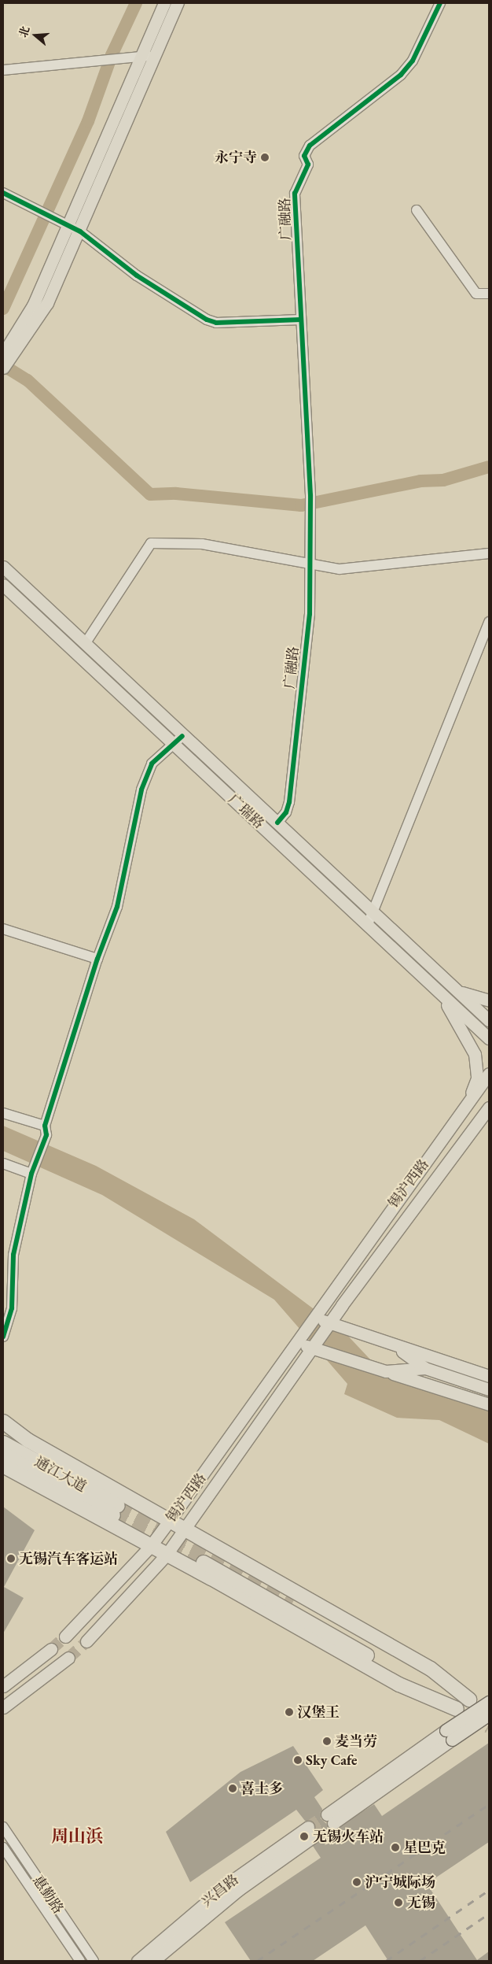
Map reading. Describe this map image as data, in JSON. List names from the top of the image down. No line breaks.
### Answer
{"streets":{"highway":["通江大道"],"main road":["广瑞路","锡沪西路","兴昌路"],"street":["广融路","惠勤路"]},"crossings":[["广融路","广瑞路"]],"districts":["周山浜"],"places":["永宁寺","无锡汽车客运站","汉堡王","麦当劳","Sky Cafe","喜士多","无锡火车站","星巴克","沪宁城际场","无锡"],"north":"left"}
